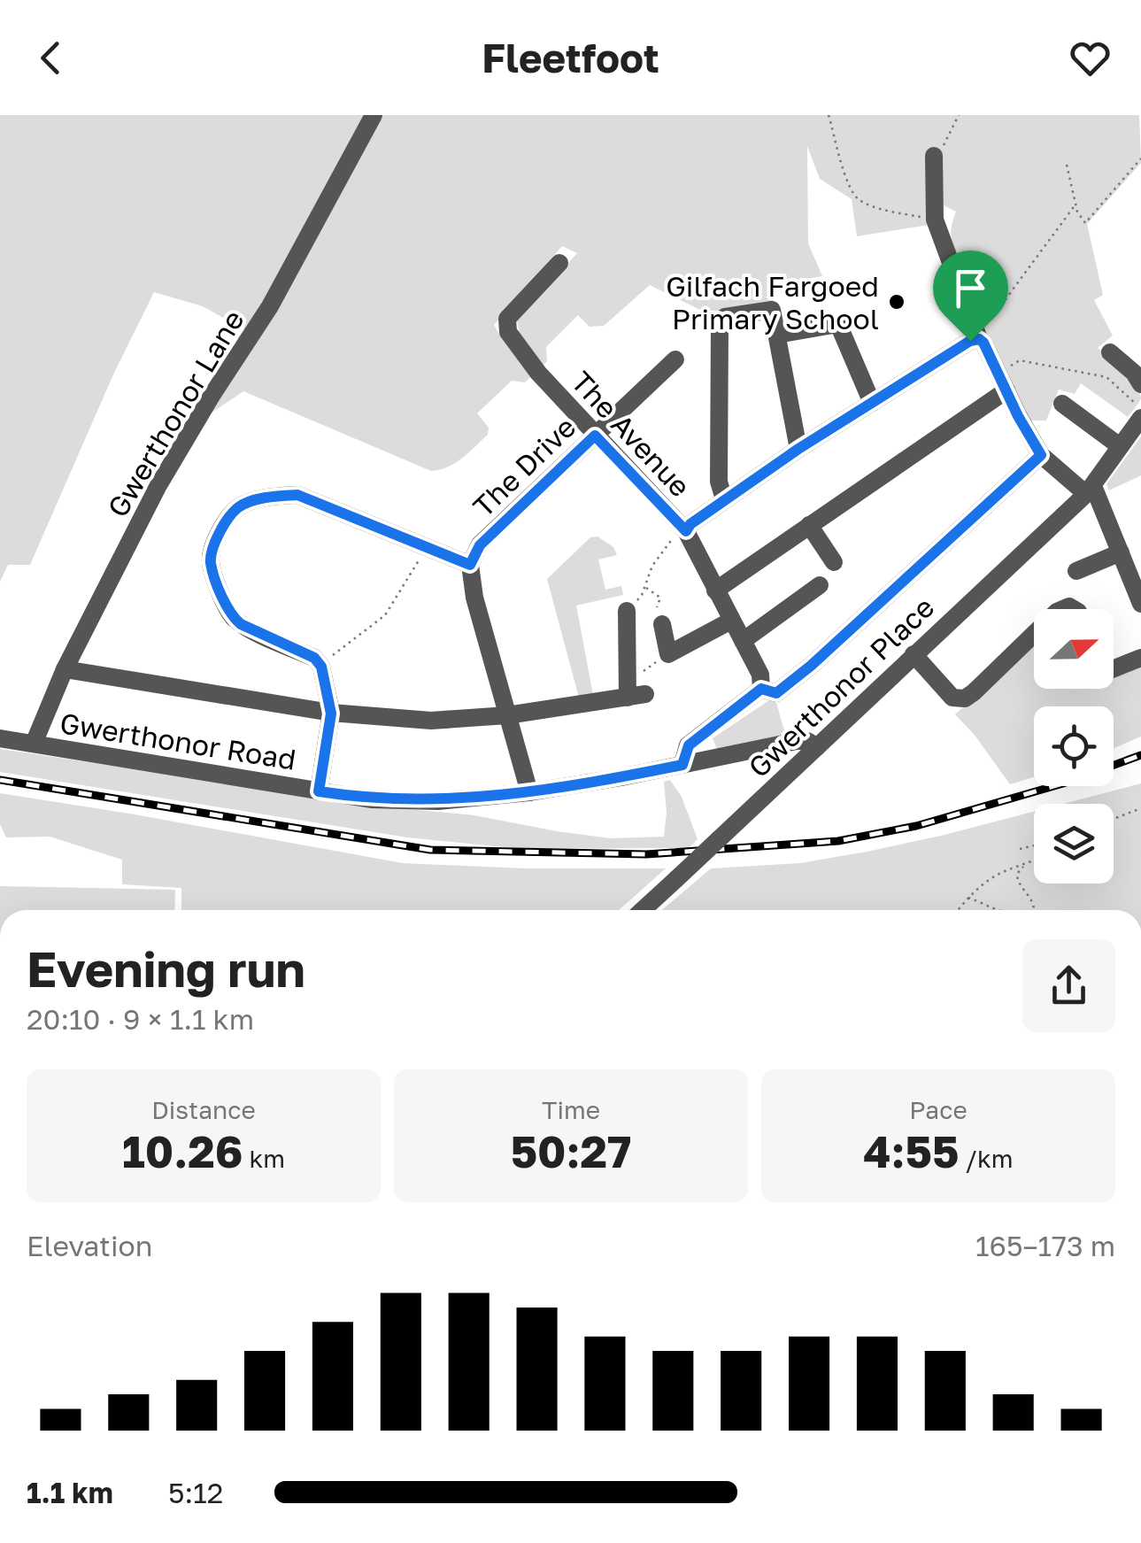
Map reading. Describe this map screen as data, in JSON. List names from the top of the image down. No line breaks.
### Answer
{"streets":{"street":["Gwerthonor Lane","The Avenue","The Drive","Gwerthonor Place","Gwerthonor Road"]},"crossings":[["Gwerthonor Lane","Gwerthonor Road"],["The Avenue","The Drive"],["Gwerthonor Place","Gwerthonor Road"]],"places":["Gilfach Fargoed Primary School"],"north":"right","page":{"header":"Fleetfoot","heading":["Evening run","20:10 · 9 × 1.1 km"],"stats":[["Distance","10.26 km"],["Time","50:27"],["Pace","4:55 /km"]],"chart":["Elevation","165–173 m"],"list":[{"name":"1.1 km","note":"5:12"}]}}
